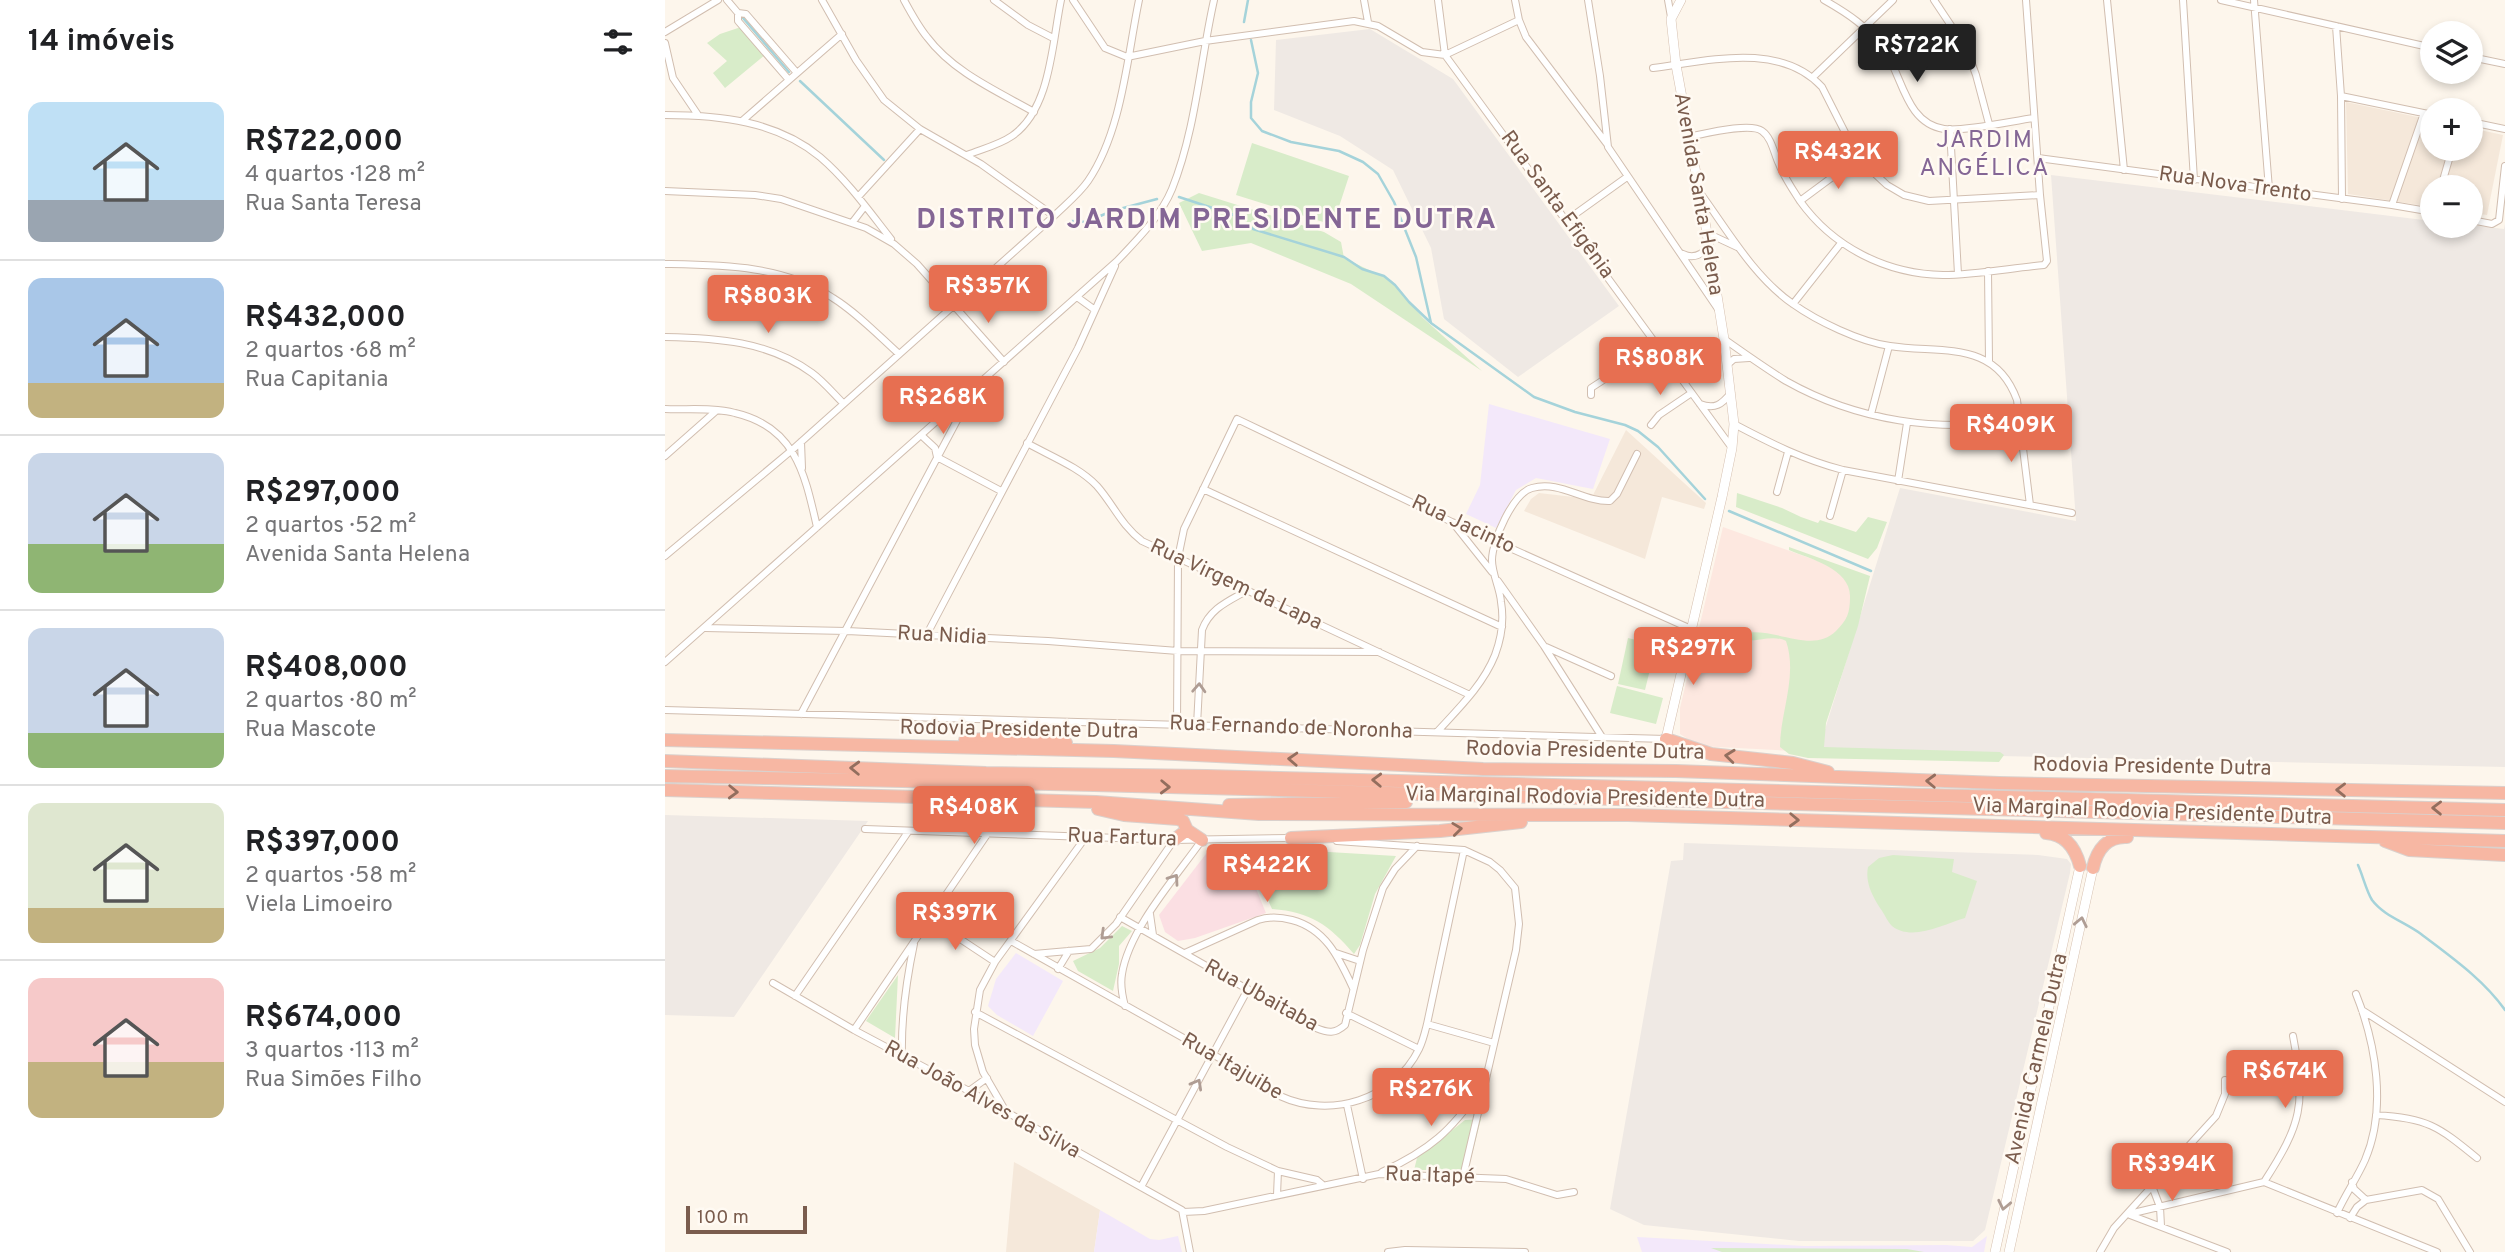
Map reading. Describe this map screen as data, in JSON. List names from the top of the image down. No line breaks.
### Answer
{"streets":{"highway":["Rodovia Presidente Dutra","Via Marginal Rodovia Presidente Dutra"],"street":["Rua Nova Trento","Avenida Santa Helena","Rua Santa Efigênia","Rua Jacinto","Rua Virgem da Lapa","Rua Nidia","Rua Fernando de Noronha","Rua Fartura","Rua Ubaitaba","Avenida Carmela Dutra","Rua Itajuibe","Rua João Alves da Silva","Rua Itapé"]},"crossings":[["Avenida Santa Helena","Rua Santa Efigênia"],["Avenida Santa Helena","Rua Jacinto"],["Avenida Santa Helena","Rua Fernando de Noronha"],["Rua Virgem da Lapa","Rua Nidia"],["Rua Fartura","Rua Ubaitaba"],["Rua Fartura","Rua Itajuibe"],["Rua João Alves da Silva","Rua Itapé"]],"districts":["JARDIM ANGÉLICA","DISTRITO JARDIM PRESIDENTE DUTRA"],"scale_bar":"100 m","page":{"heading":"14 imóveis","map_buttons":["+","−"],"price":["R$722K","R$432K","R$357K","R$803K","R$808K","R$268K","R$409K","R$297K","R$408K","R$422K","R$397K","R$674K","R$276K","R$394K"],"list":[{"name":"R$722,000","note":"4 quartos · 128 m² · Rua Santa Teresa"},{"name":"R$432,000","note":"2 quartos · 68 m² · Rua Capitania"},{"name":"R$297,000","note":"2 quartos · 52 m² · Avenida Santa Helena"},{"name":"R$408,000","note":"2 quartos · 80 m² · Rua Mascote"},{"name":"R$397,000","note":"2 quartos · 58 m² · Viela Limoeiro"},{"name":"R$674,000","note":"3 quartos · 113 m² · Rua Simões Filho"}],"scale":"100 m"}}
